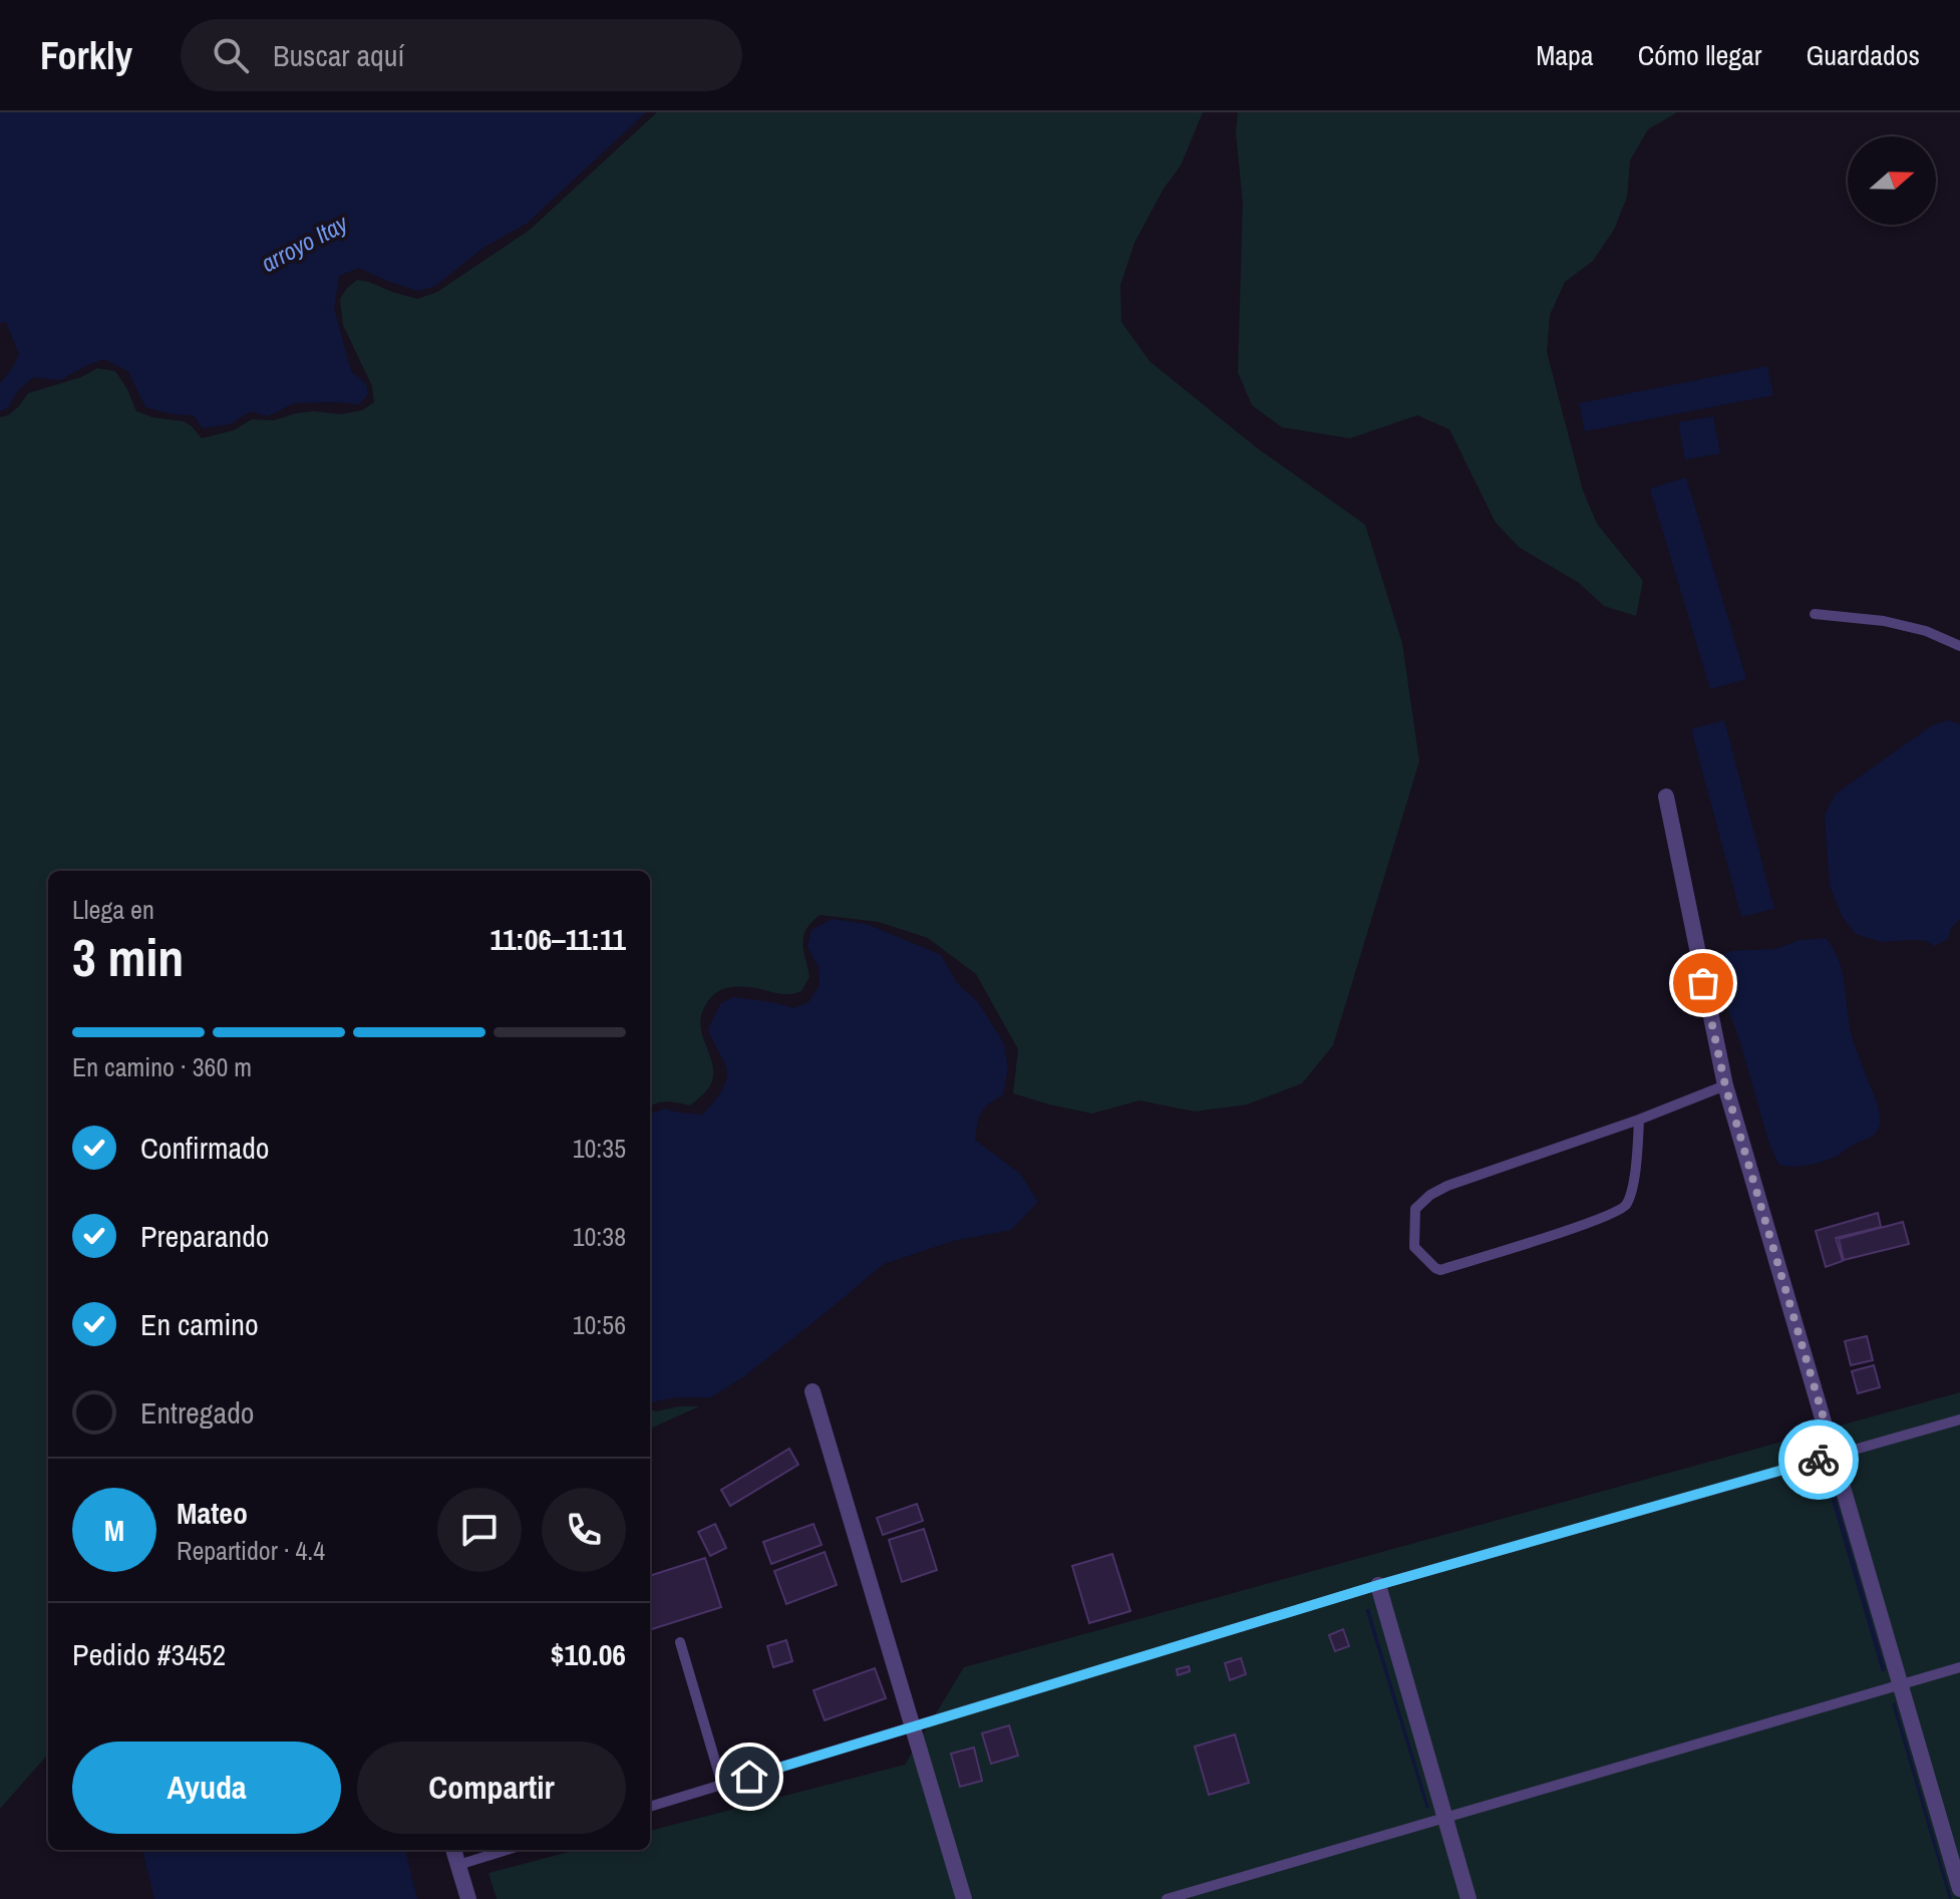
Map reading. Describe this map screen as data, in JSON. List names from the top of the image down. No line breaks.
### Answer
{"water":["arroyo Itay"],"north":"right","page":{"header":"Forkly","search":"Buscar aquí","nav":["Mapa","Cómo llegar","Guardados"],"heading":["3 min","Llega en","11:06–11:11"],"panel":["Mateo","Repartidor · 4.4","Pedido #3452","$10.06"],"bar":"En camino · 360 m","list":[["Confirmado","10:35"],["Preparando","10:38"],["En camino","10:56"],"Entregado"],"round":"M","buttons":["Ayuda","Compartir"]}}
